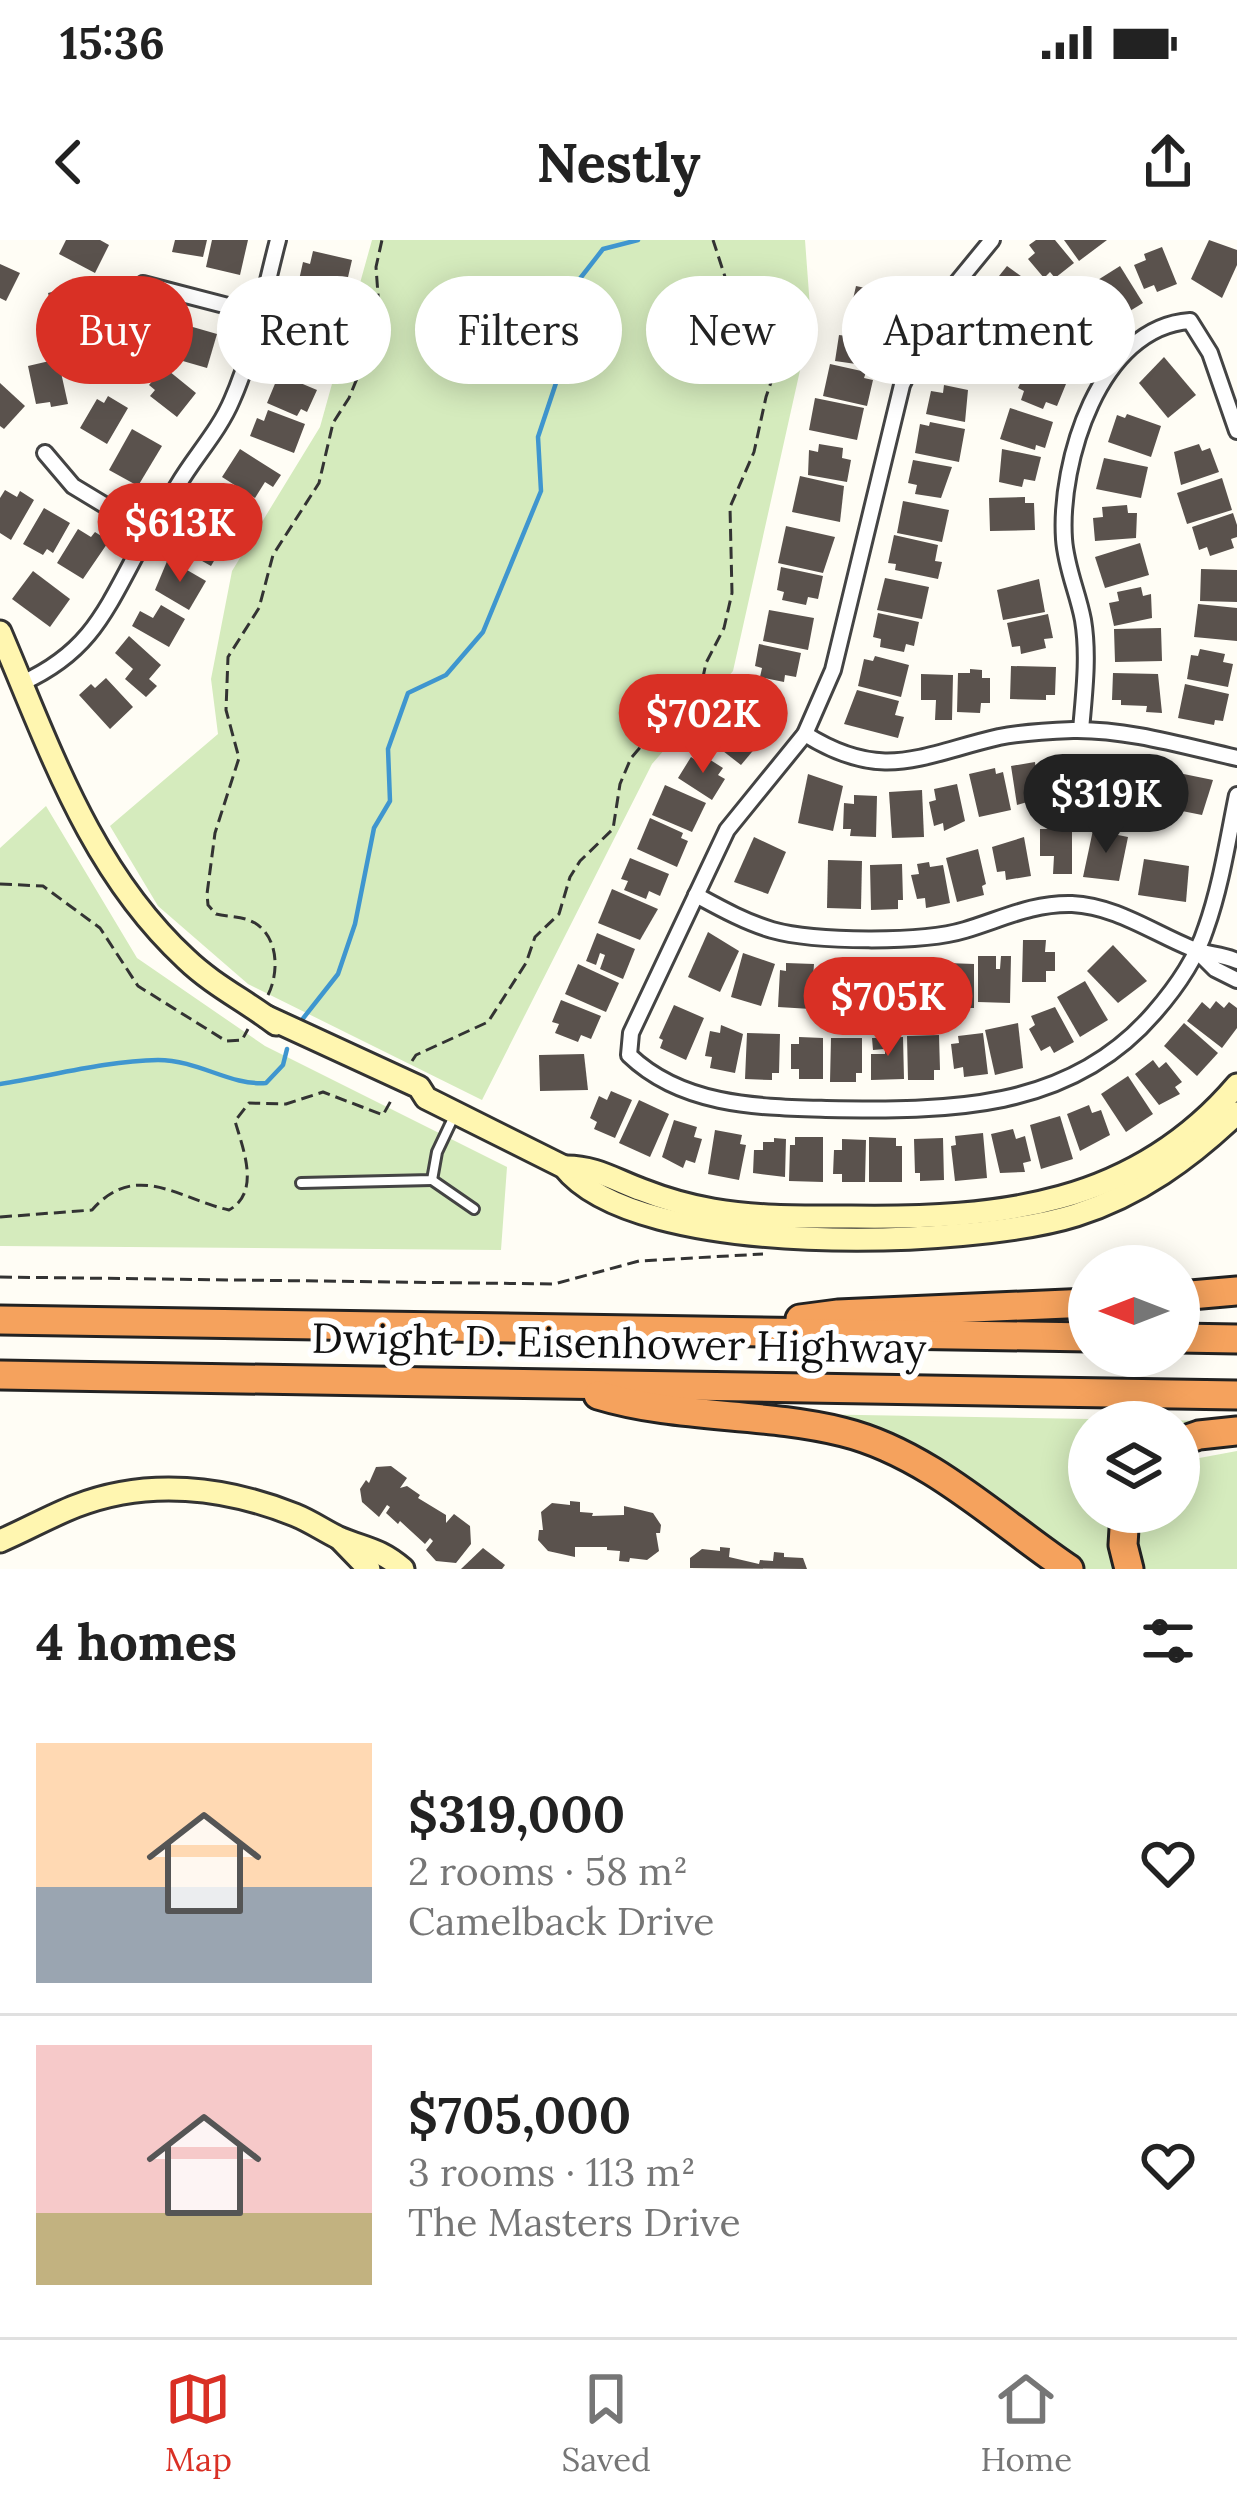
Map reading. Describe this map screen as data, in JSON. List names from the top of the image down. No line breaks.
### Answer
{"streets":{"highway":["Dwight D. Eisenhower Highway"]},"north":"left","page":{"status":"15:36","header":"Nestly","chip":["Buy","Rent","Filters","New","Apartment"],"price":["$613K","$702K","$319K","$705K"],"heading":"4 homes","list":[{"name":"$319,000","note":"2 rooms · 58 m² · Camelback Drive"},{"name":"$705,000","note":"3 rooms · 113 m² · The Masters Drive"}],"tabs":["Map","Saved","Home"]}}
